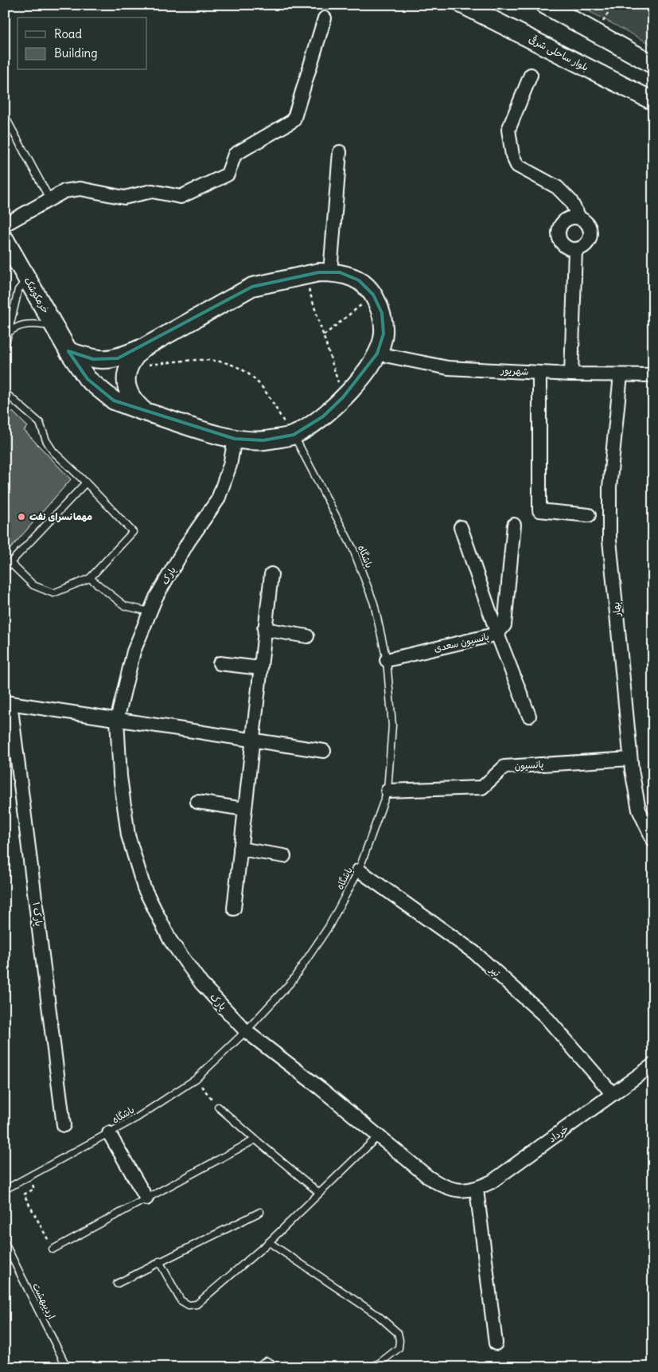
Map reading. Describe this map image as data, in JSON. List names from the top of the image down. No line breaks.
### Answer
{"streets":{"street":["بلوار ساحلی شرقی","خرمکوشک","شهریور","پارک","بهار","پانسیون سعدی","پانسیون","پارک ۱","تیر","خرداد"],"lane":["باشگاه","اردیبهشت"]},"crossings":[["خرمکوشک","باشگاه"],["خرمکوشک","پارک"],["شهریور","بهار"],["باشگاه","پارک"],["باشگاه","پانسیون سعدی"],["باشگاه","پانسیون"],["باشگاه","تیر"],["پارک","خرداد"],["بهار","پانسیون"],["تیر","خرداد"]],"places":["مهمانسرای نفت"],"legend":["Road","Building"]}
